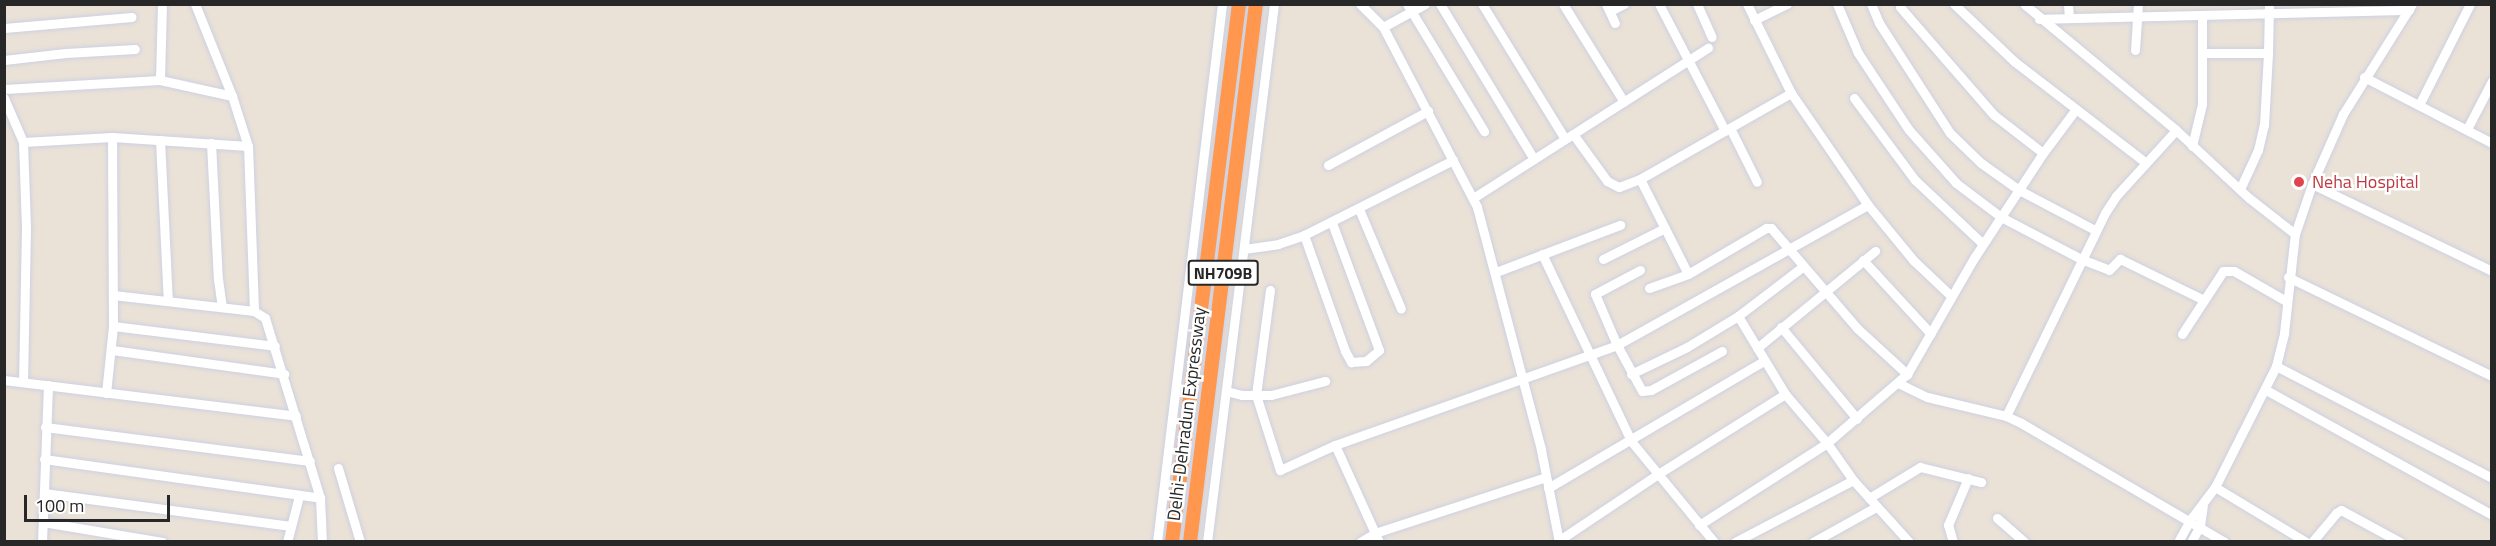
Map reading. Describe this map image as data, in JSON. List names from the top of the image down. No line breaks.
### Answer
{"streets":{"highway":["NH709B","Delhi-Dehradun Expressway"]},"places":["Neha Hospital"],"scale_bar":"100 m"}
